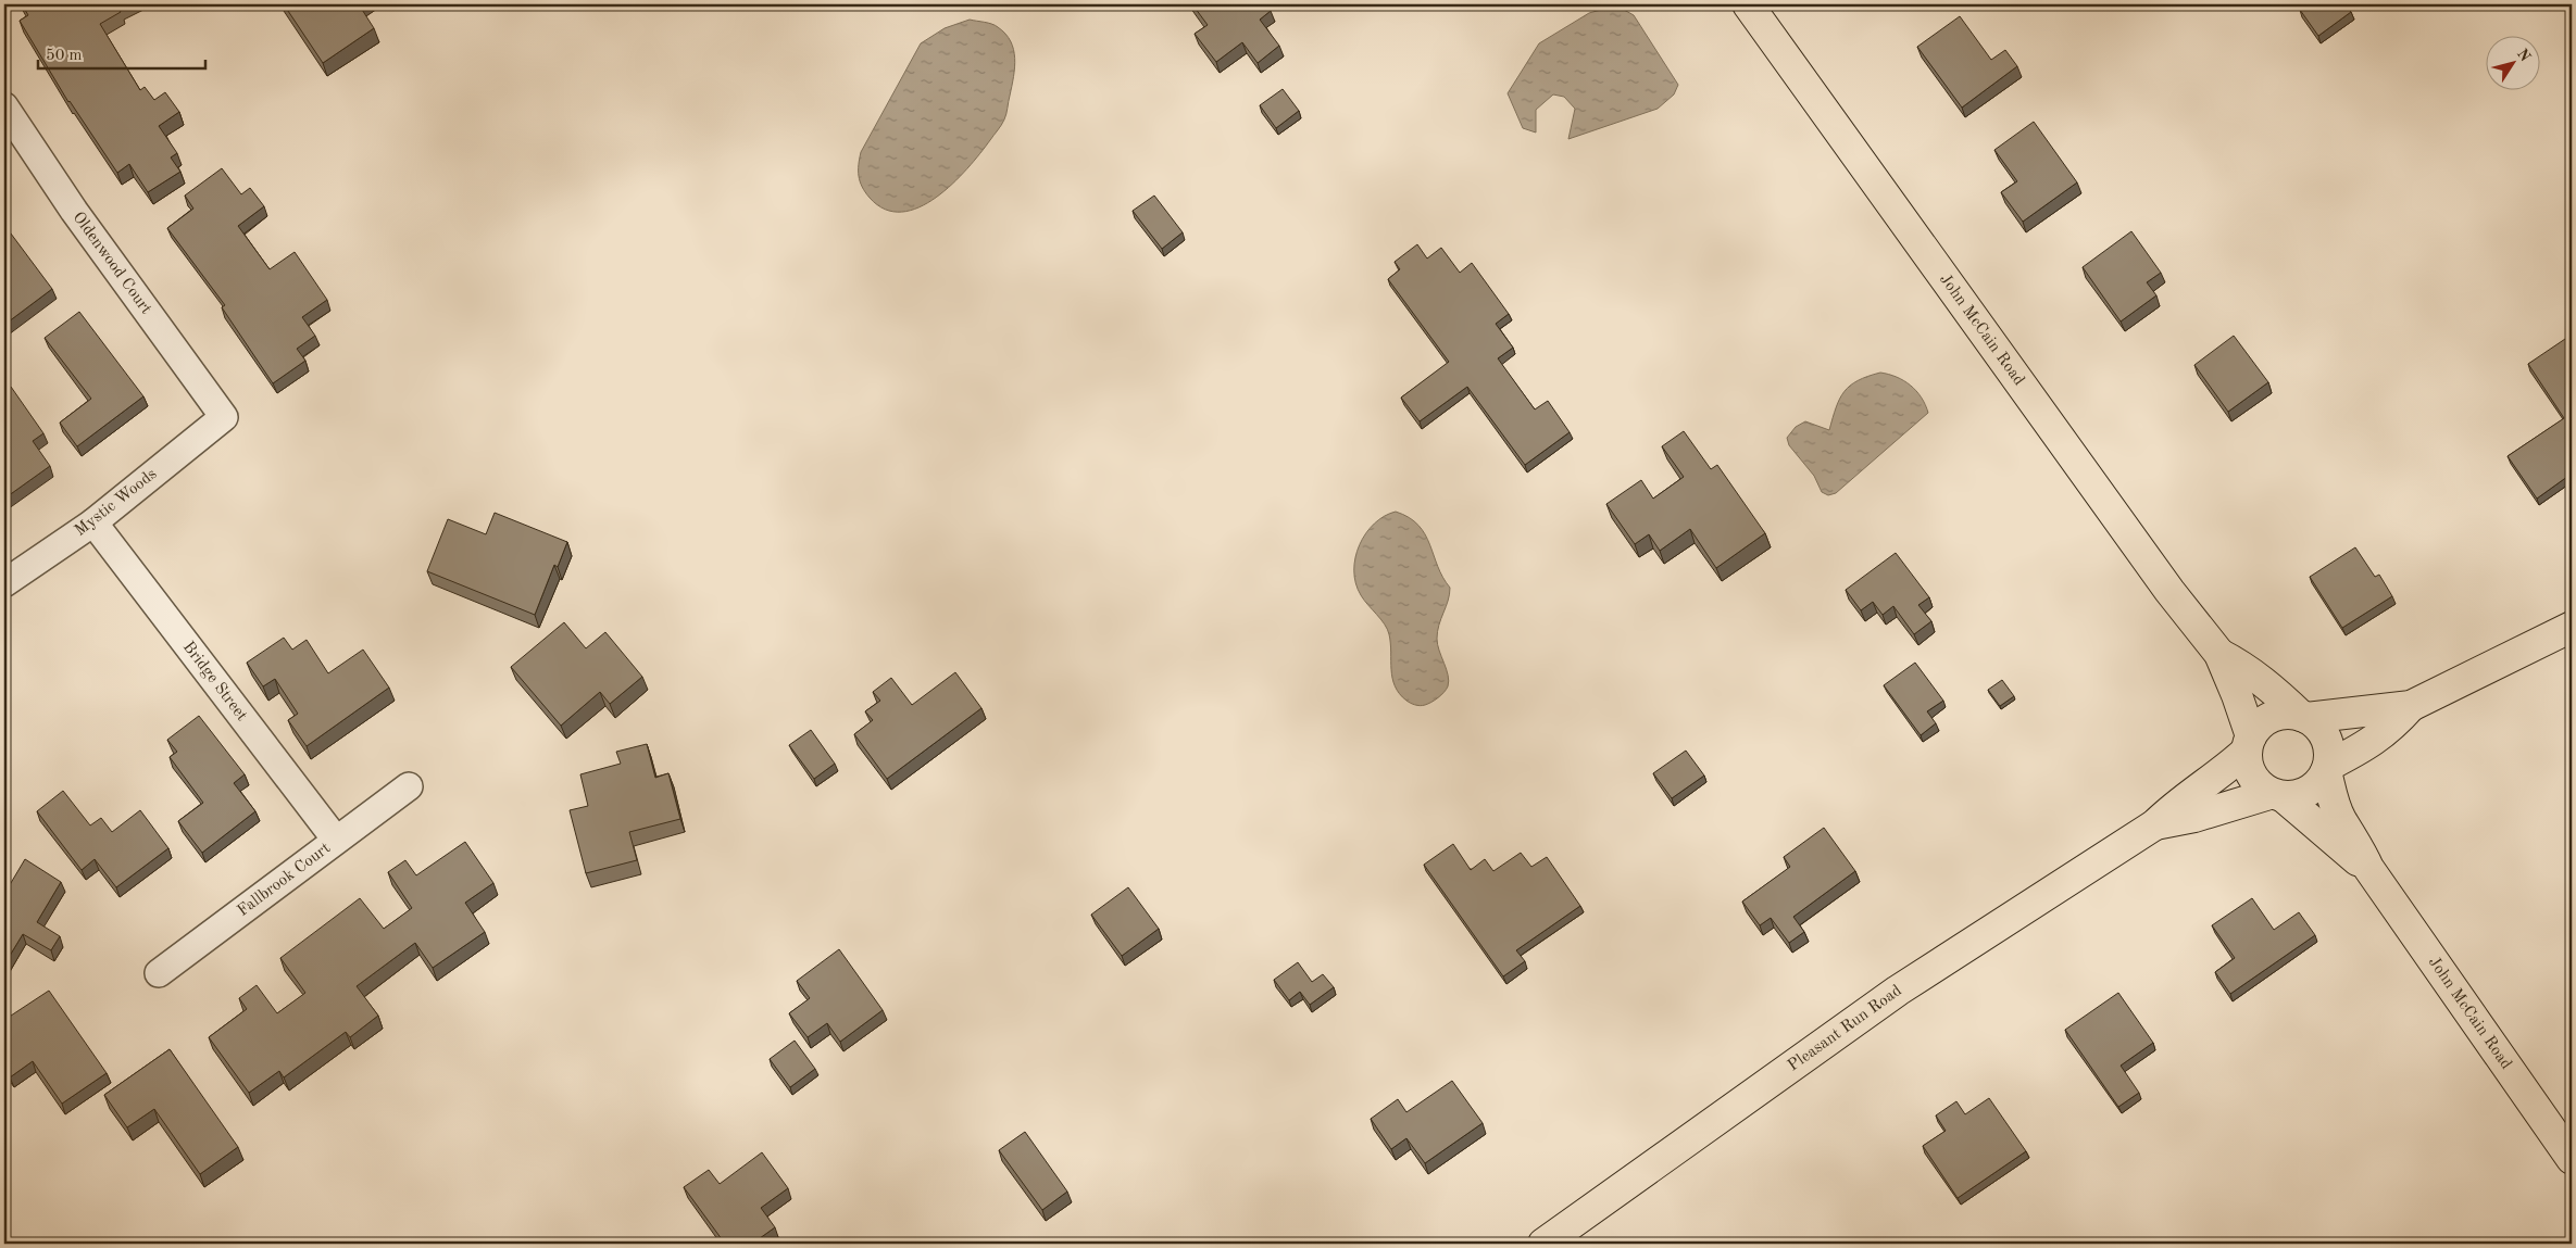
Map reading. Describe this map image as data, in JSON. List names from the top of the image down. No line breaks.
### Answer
{"streets":{"main road":["John McCain Road","Pleasant Run Road"],"street":["Oldenwood Court","Mystic Woods","Bridge Street","Fallbrook Court"]},"crossings":[["Oldenwood Court","Mystic Woods"],["John McCain Road","Pleasant Run Road"],["Mystic Woods","Bridge Street"],["Bridge Street","Fallbrook Court"]],"scale_bar":"50 m","north":"top right"}
